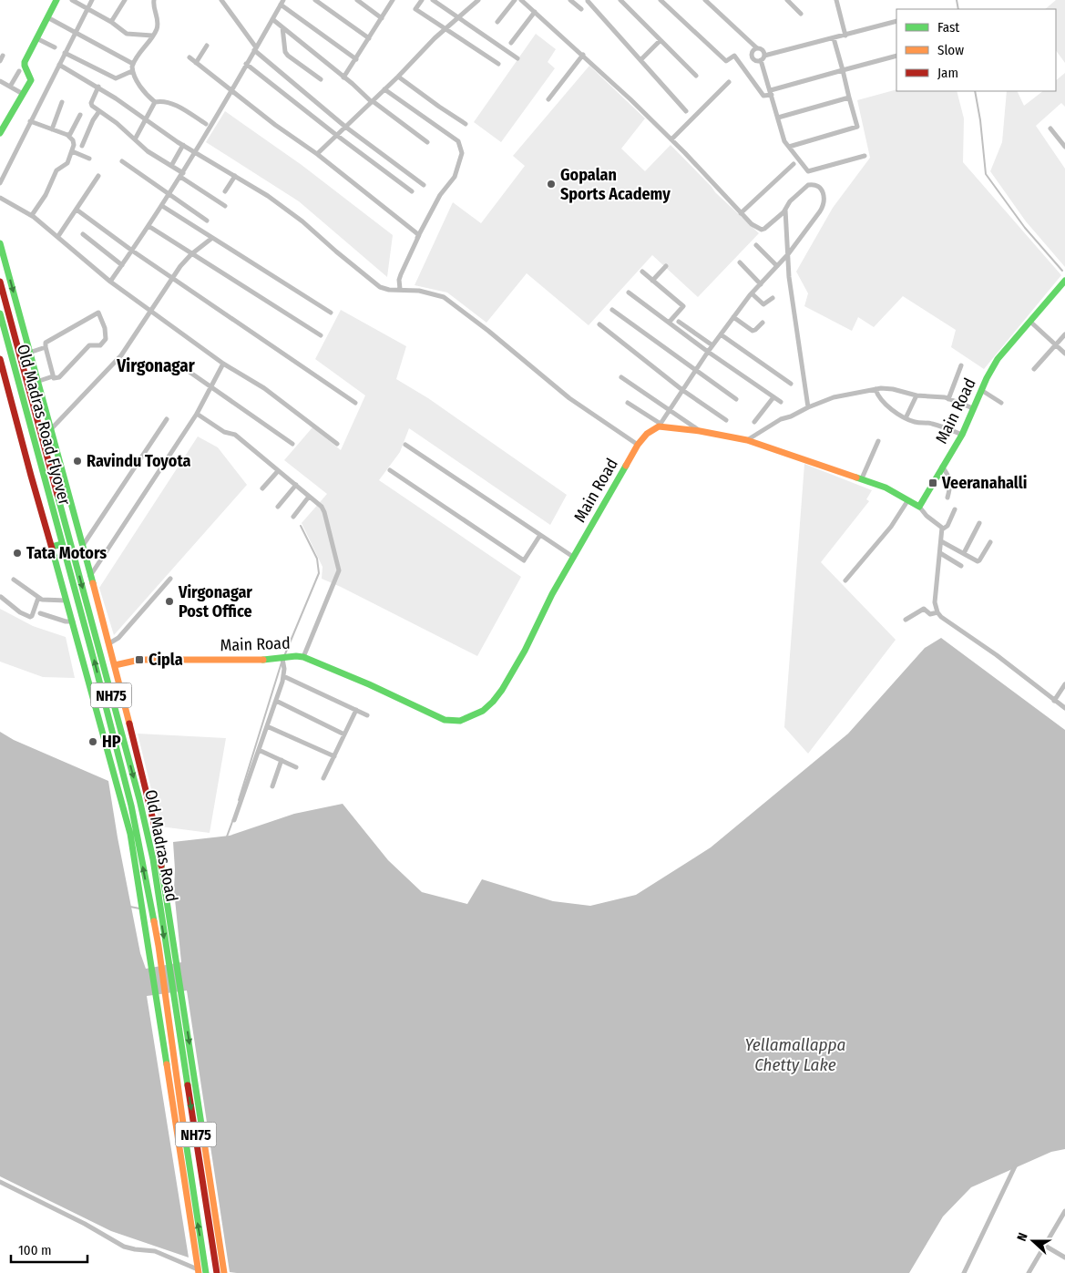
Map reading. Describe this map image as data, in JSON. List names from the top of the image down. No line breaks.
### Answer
{"streets":{"main road":["Main Road","Old Madras Road Flyover","NH75","Old Madras Road"]},"crossings":[["Old Madras Road Flyover","Old Madras Road"]],"districts":["Virgonagar"],"water":["Yellamallappa Chetty Lake"],"places":{"other":["Gopalan Sports Academy","Ravindu Toyota","Tata Motors","Virgonagar Post Office","HP"],"transit":["Veeranahalli","Cipla"]},"legend":["Fast","Slow","Jam"],"scale_bar":"100 m","north":"left"}
